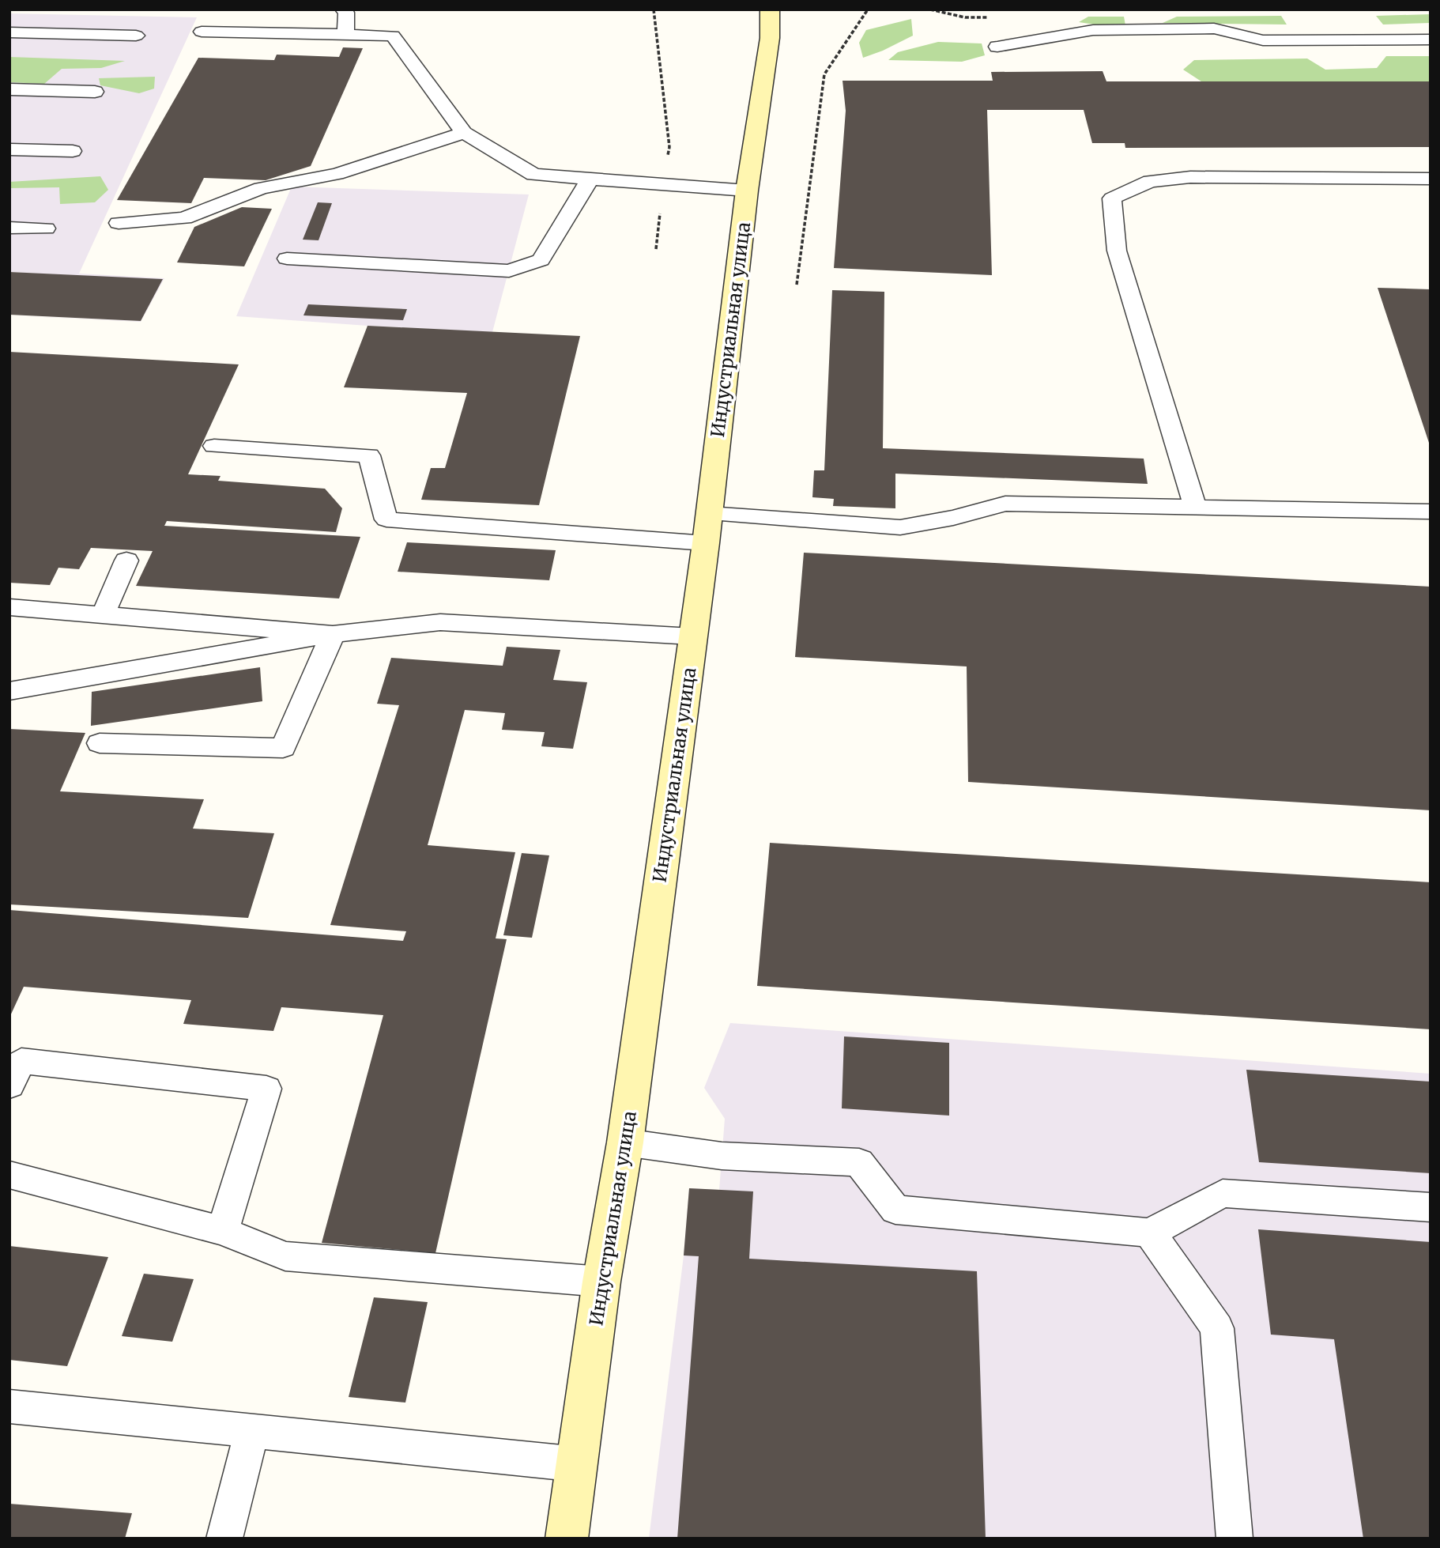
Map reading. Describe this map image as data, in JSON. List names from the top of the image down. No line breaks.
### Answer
{"streets":{"main road":["Индустриальная улица"]}}
